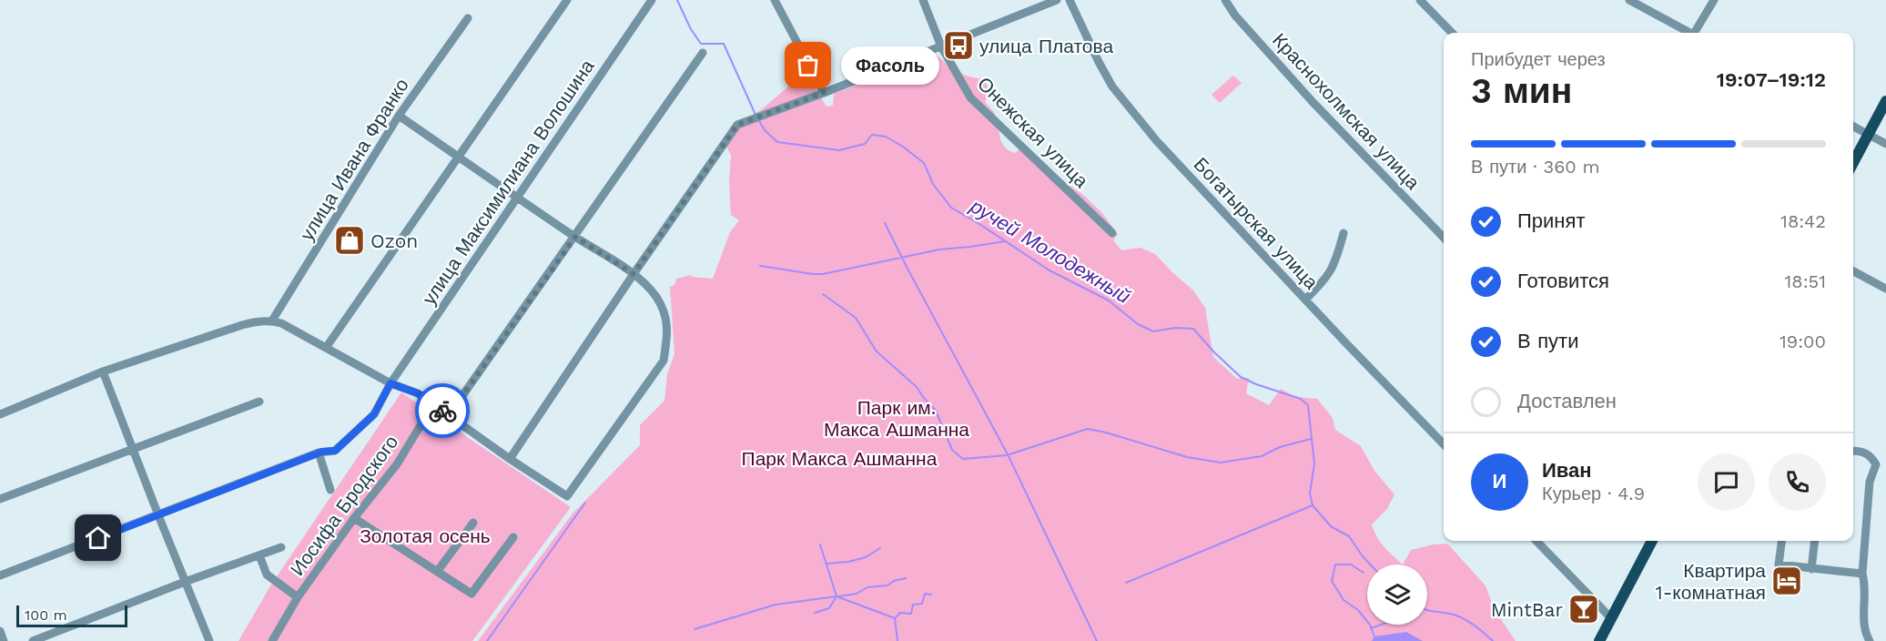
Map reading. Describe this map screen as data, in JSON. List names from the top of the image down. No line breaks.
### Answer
{"streets":{"street":["Краснохолмская улица","Онежская улица","улица Ивана Франко","улица Максимилиана Волошина","Богатырская улица","Иосифа Бродского"]},"water":["ручей Молодежный"],"parks":["Парк им. Макса Ашманна","Парк Макса Ашманна","Золотая осень"],"places":{"bus stop":["улица Платова"],"other":["Фасоль"],"shop":["Ozon"],"hotel":["Квартира 1-комнатная"],"bar":["MintBar"]},"scale_bar":"100 m","page":{"heading":["3 мин","Прибудет через","19:07–19:12"],"panel":["Иван","Курьер · 4.9"],"bubble":"Фасоль","bar":"В пути · 360 m","list":[["Принят","18:42"],["Готовится","18:51"],["В пути","19:00"],"Доставлен"],"round":"И","scale":"100 m"}}
